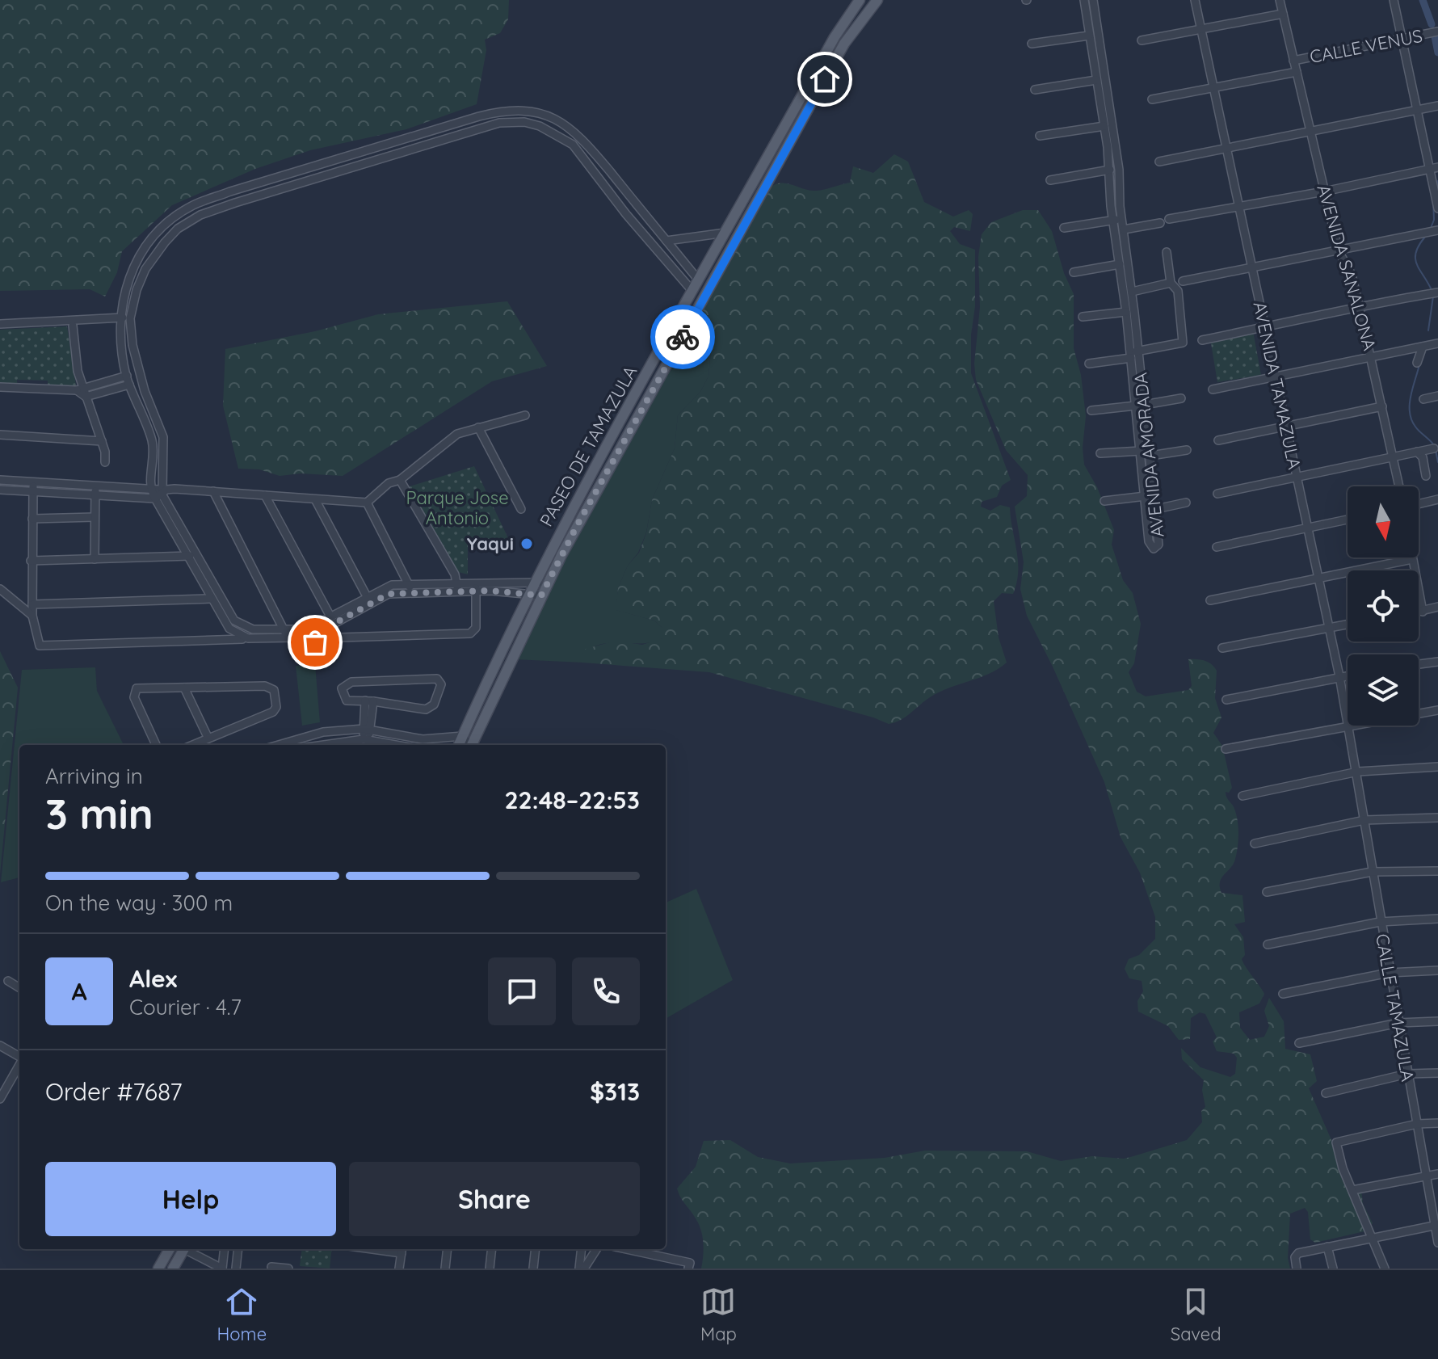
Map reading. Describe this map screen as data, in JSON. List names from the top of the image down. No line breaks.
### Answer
{"streets":{"main road":["PASEO DE TAMAZULA"],"street":["CALLE VENUS","AVENIDA SANALONA","AVENIDA TAMAZULA","AVENIDA AMORADA","CALLE TAMAZULA"]},"crossings":[["CALLE VENUS","AVENIDA SANALONA"],["AVENIDA TAMAZULA","CALLE TAMAZULA"]],"parks":["Parque Jose Antonio"],"places":["Yaqui"],"north":"bottom","page":{"heading":["3 min","Arriving in","22:48–22:53"],"panel":["Alex","Courier · 4.7","Order #7687","$313"],"bar":"On the way · 300 m","round":"A","buttons":["Help","Share"],"tabs":["Home","Map","Saved"]}}
